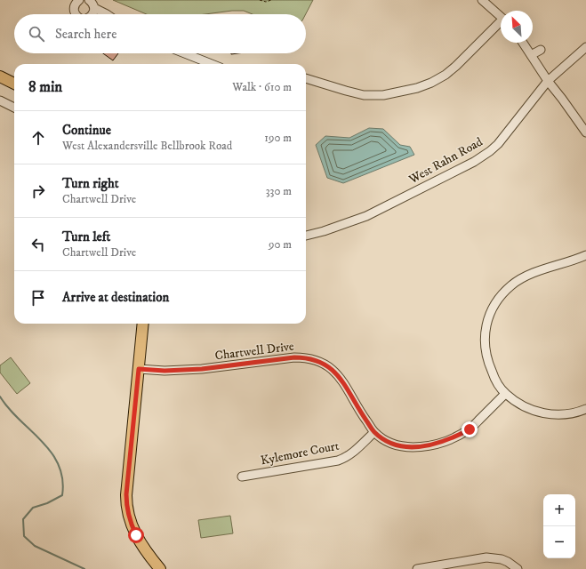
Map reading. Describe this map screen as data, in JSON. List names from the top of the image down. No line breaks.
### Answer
{"streets":{"street":["West Rahn Road","Chartwell Drive","Kylemore Court"]},"crossings":[["Chartwell Drive","Kylemore Court"]],"north":"top left","page":{"search":"Search here","heading":["8 min","Walk · 610 m"],"list":[["Continue","West Alexandersville Bellbrook Road","190 m"],["Turn right","Chartwell Drive","330 m"],["Turn left","Chartwell Drive","90 m"],"Arrive at destination"],"map_buttons":["+","−"]}}
